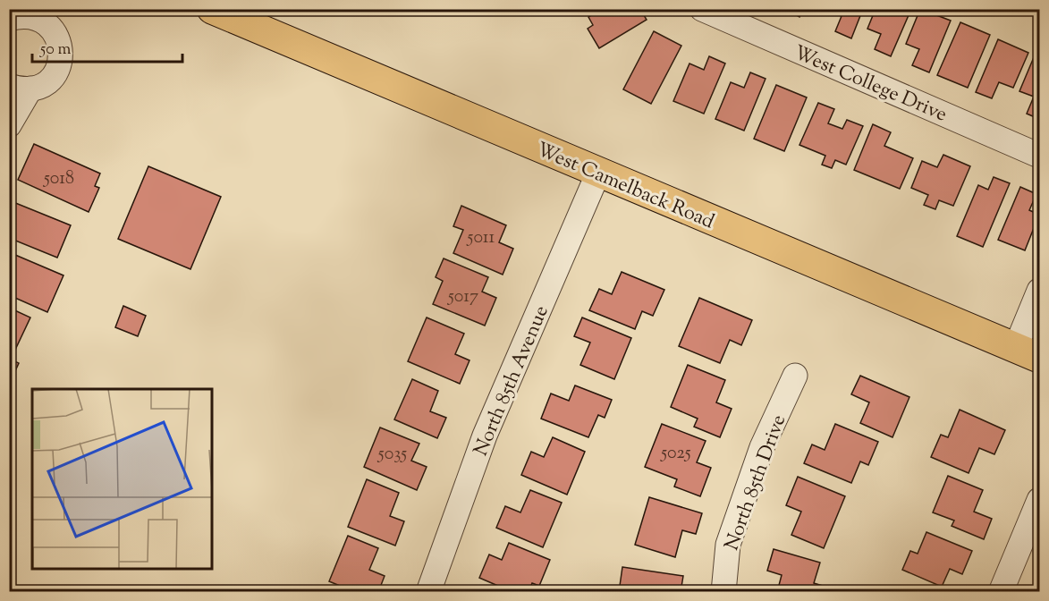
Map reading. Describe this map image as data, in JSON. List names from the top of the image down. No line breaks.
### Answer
{"streets":{"main road":["West Camelback Road"],"street":["West College Drive","North 85th Avenue","North 85th Drive"]},"crossings":[["West Camelback Road","North 85th Avenue"]],"house_numbers":["5018","5011","5017","5025","5035"],"scale_bar":"50 m"}
